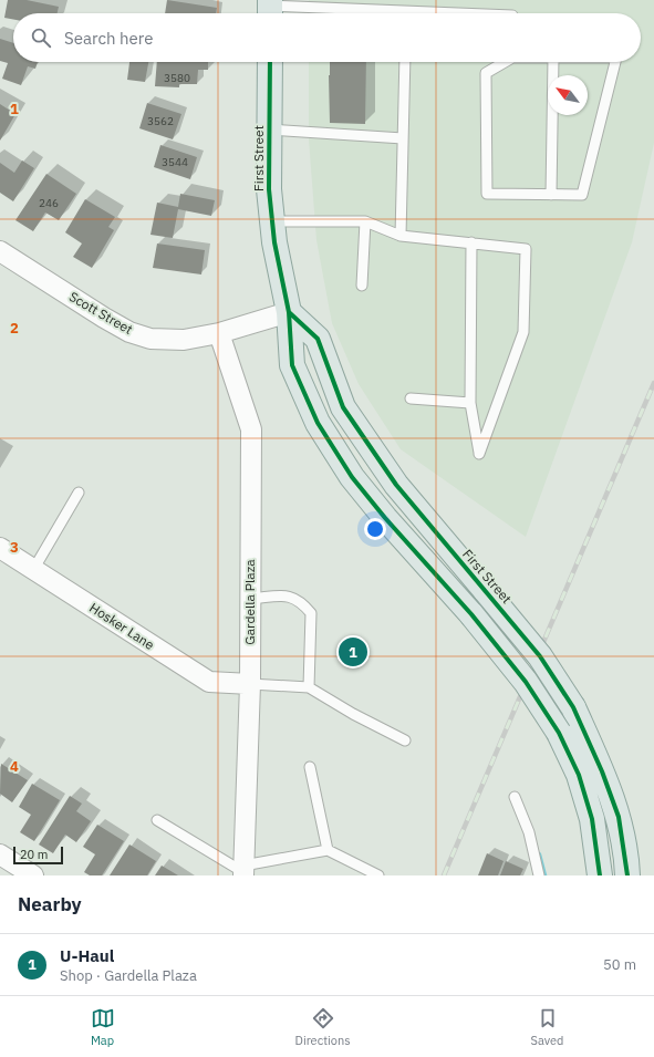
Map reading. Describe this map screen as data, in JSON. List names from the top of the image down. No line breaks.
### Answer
{"streets":{"main road":["First Street"],"street":["Scott Street","Gardella Plaza","Hosker Lane"]},"crossings":[["First Street","Scott Street"],["Scott Street","Gardella Plaza"],["Gardella Plaza","Hosker Lane"]],"house_numbers":["3580","3562","3544","246"],"scale_bar":"20 m","north":"top left","page":{"search":"Search here","pins":"1","scale":"20 m","heading":"Nearby","list":[{"mark":"1","name":"U-Haul","note":"Shop · Gardella Plaza","value":"50 m"}],"nav":["Map","Directions","Saved"]},"grid":{"rows":["1","2","3","4"]}}
